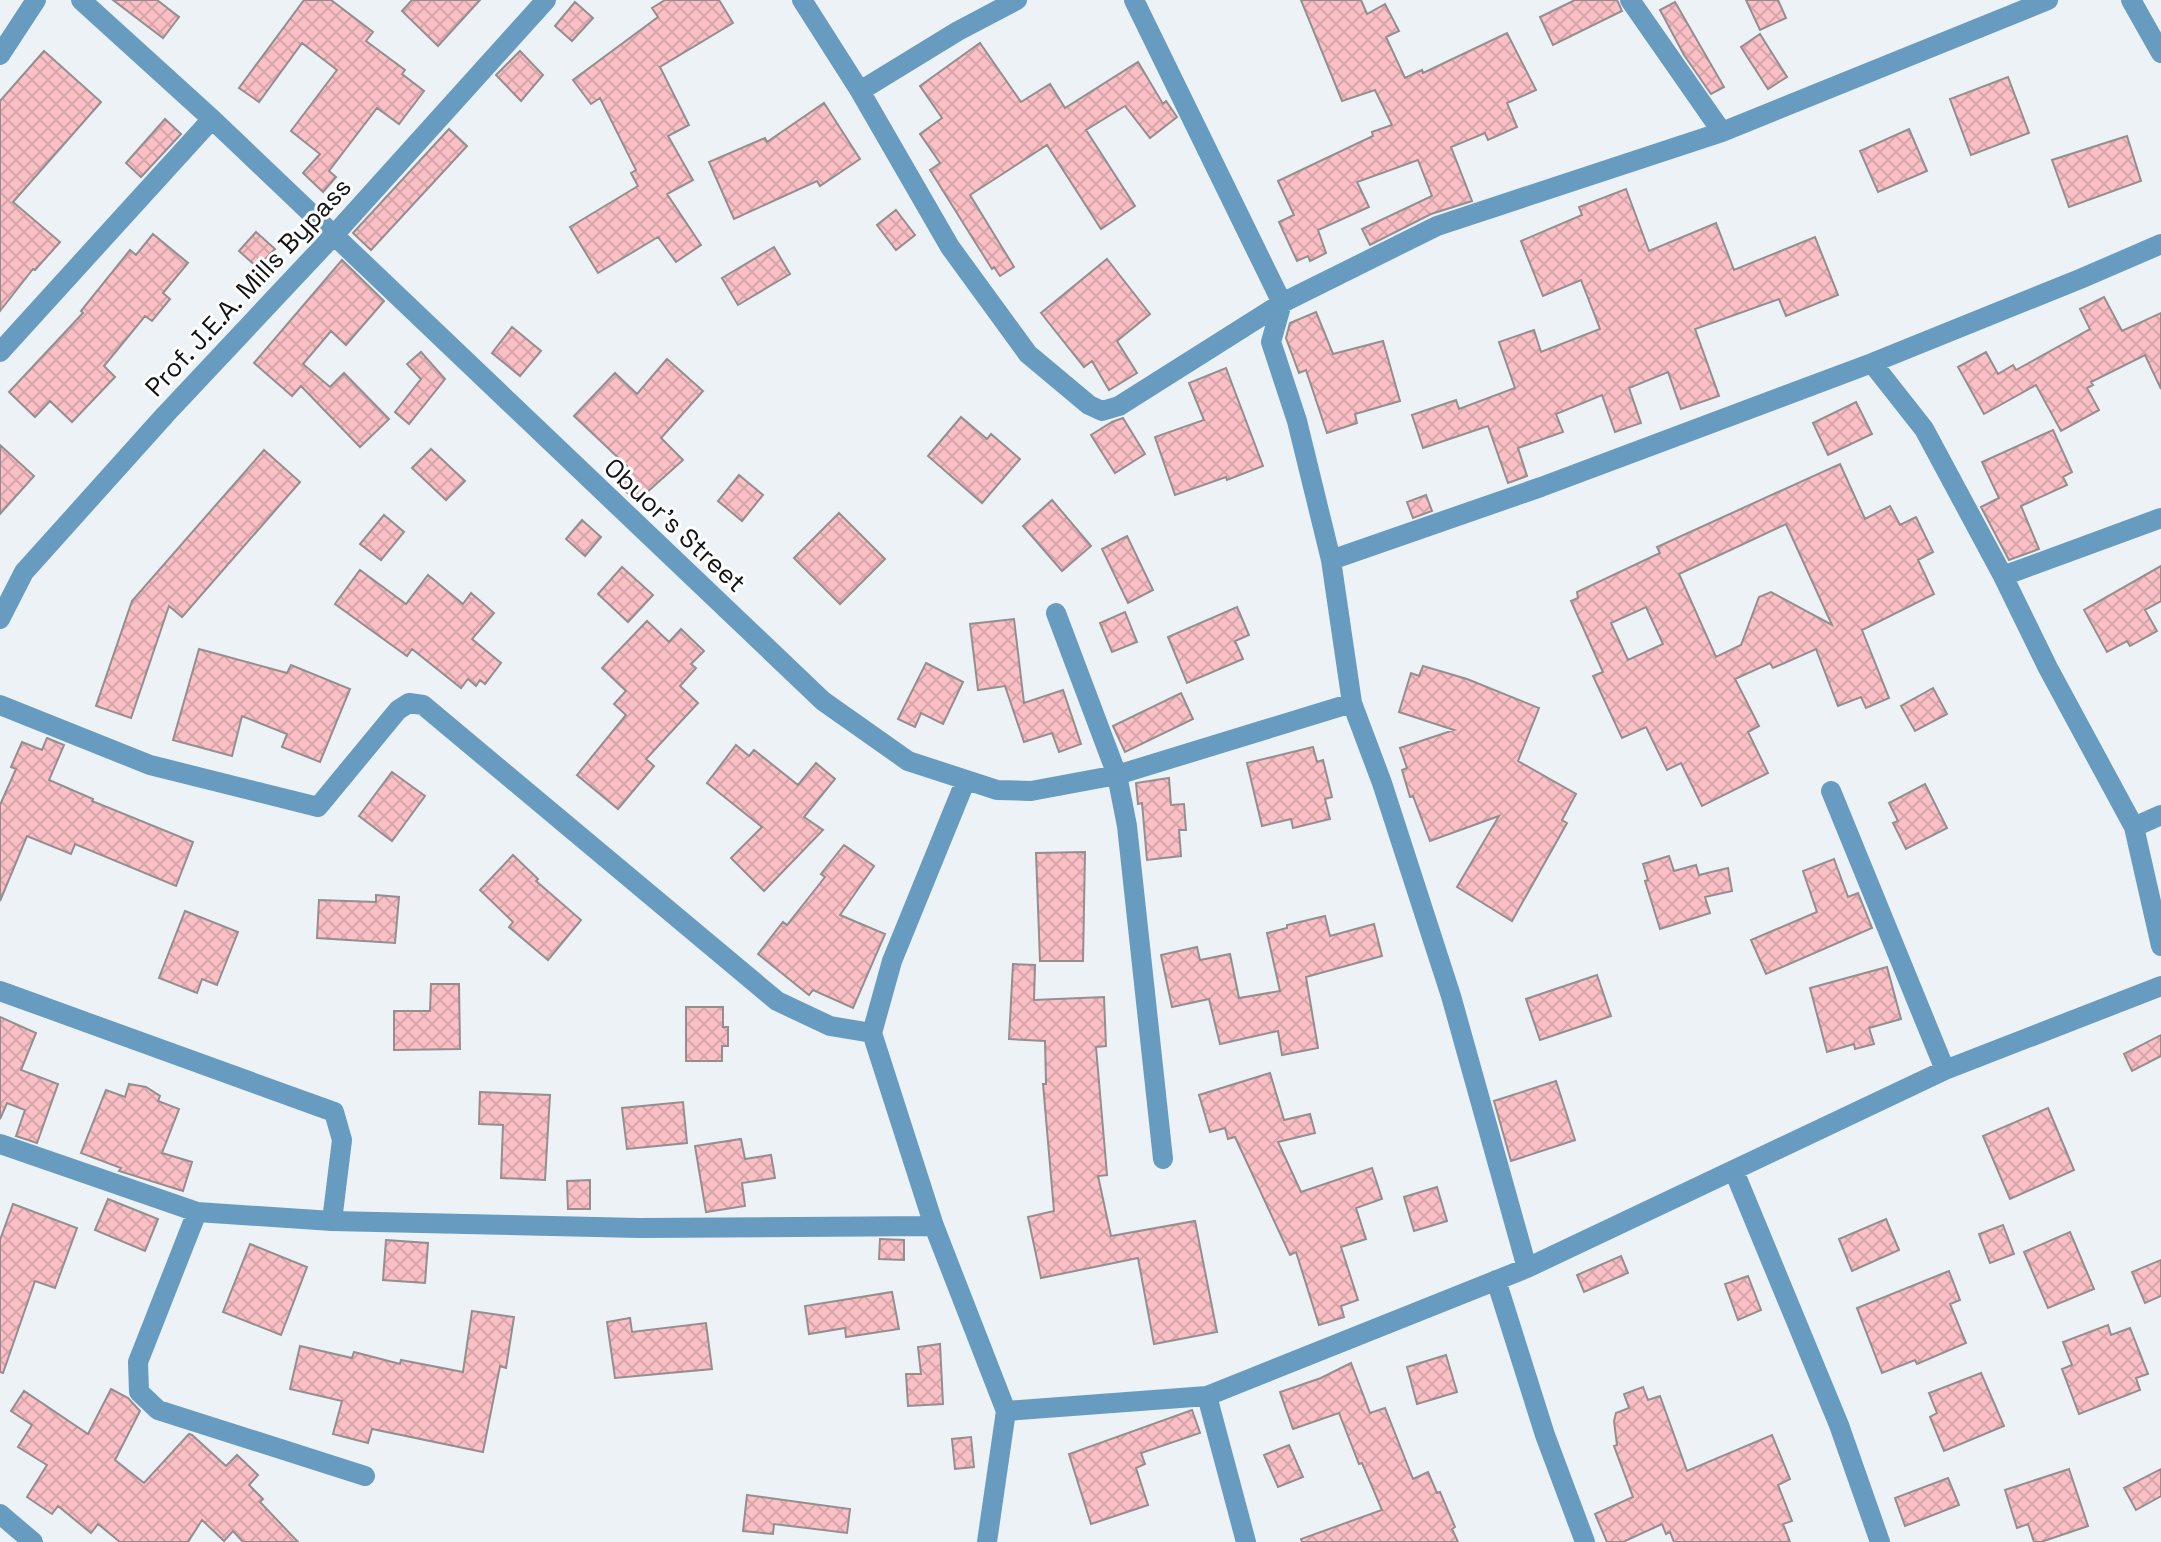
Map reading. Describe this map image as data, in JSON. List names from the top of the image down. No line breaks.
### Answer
{"streets":{"street":["Prof. J.E.A. Mills Bypass","Obuor’s Street"]},"crossings":[["Prof. J.E.A. Mills Bypass","Obuor’s Street"]]}
